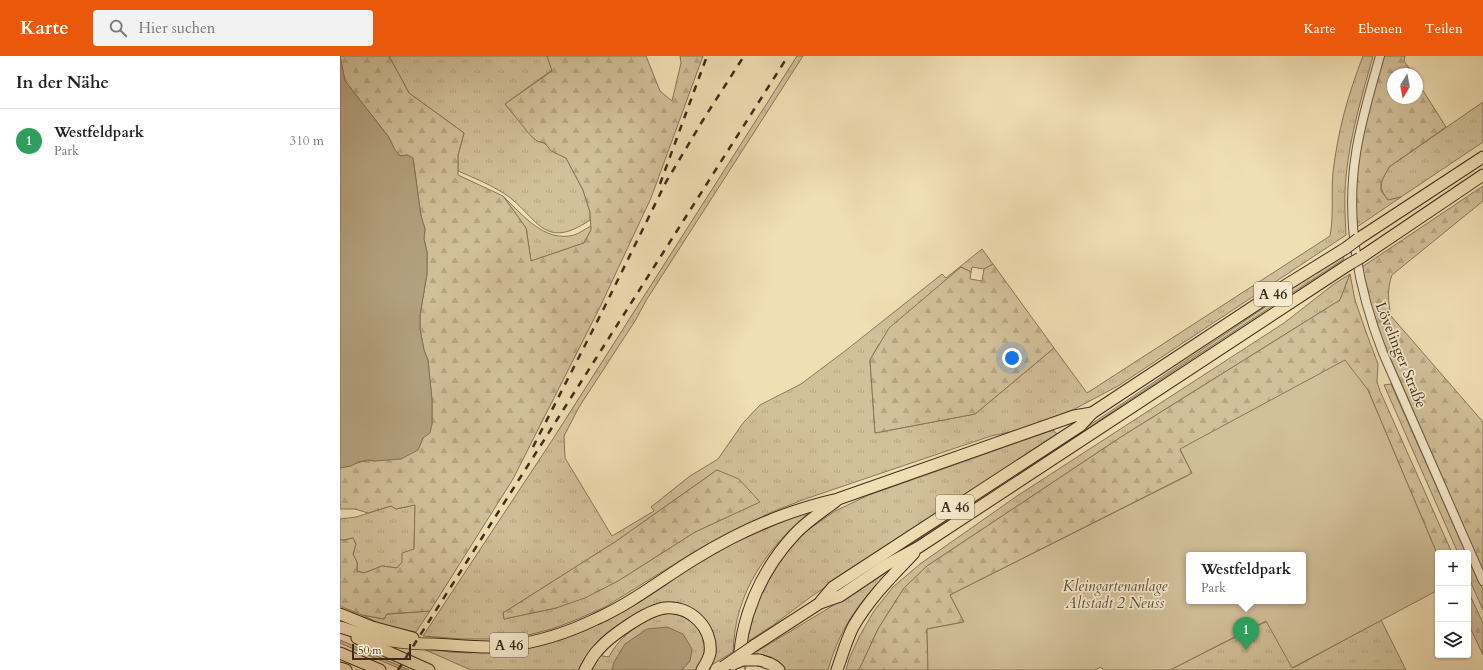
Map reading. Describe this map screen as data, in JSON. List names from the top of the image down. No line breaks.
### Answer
{"streets":{"highway":["A 46"],"street":["Lövelinger Straße"]},"parks":["Kleingartenanlage Altstadt 2 Neuss"],"scale_bar":"50 m","north":"bottom","page":{"header":"Karte","search":"Hier suchen","nav":["Karte","Ebenen","Teilen"],"heading":"In der Nähe","list":[{"mark":"1","name":"Westfeldpark","note":"Park","value":"310 m"}],"map_buttons":["+","−"],"popup":["Westfeldpark","Park"],"pins":"1","scale":"50 m"}}
